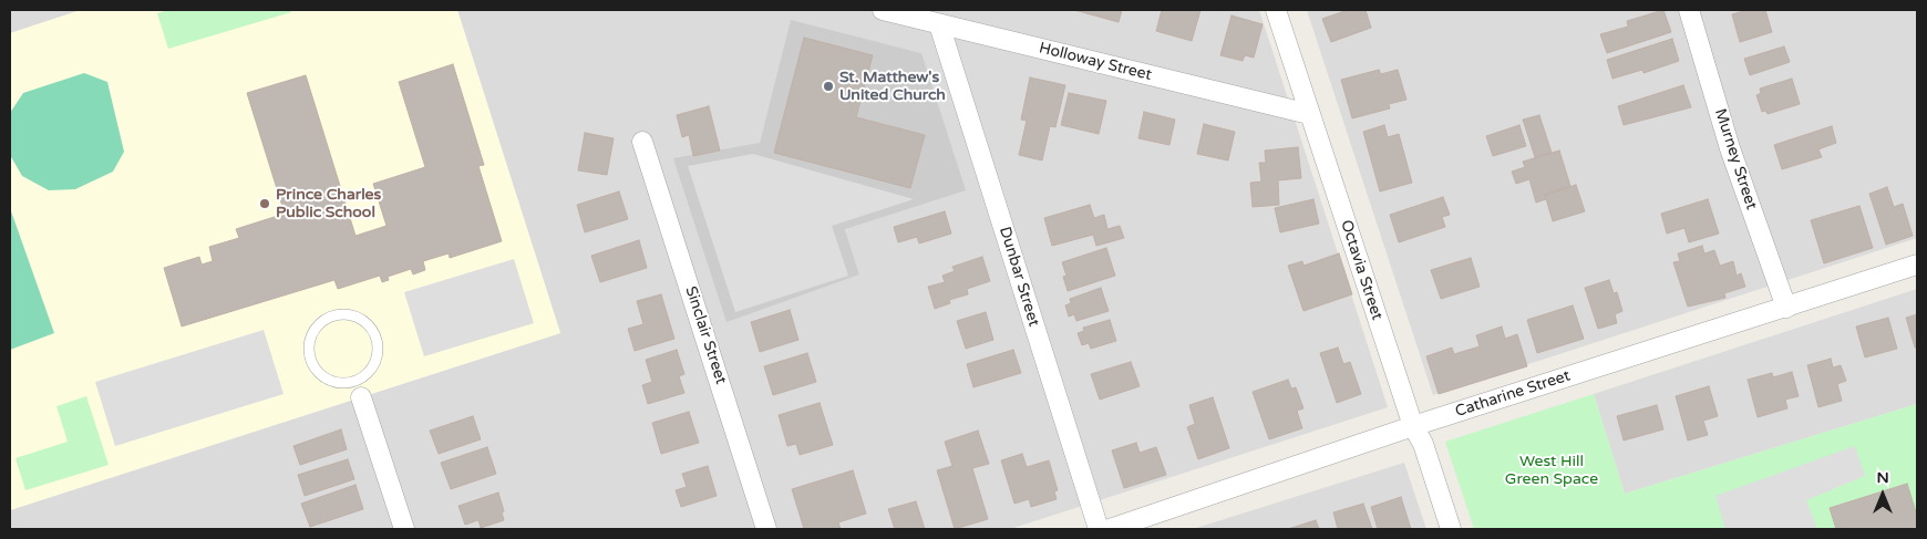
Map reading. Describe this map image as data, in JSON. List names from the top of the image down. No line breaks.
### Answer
{"streets":{"street":["Holloway Street","Murney Street","Octavia Street","Dunbar Street","Sinclair Street","Catharine Street"]},"crossings":[["Holloway Street","Octavia Street"],["Holloway Street","Dunbar Street"],["Murney Street","Catharine Street"],["Octavia Street","Catharine Street"]],"parks":["West Hill Green Space"],"places":["St. Matthew's United Church","Prince Charles Public School"],"north":"top"}
